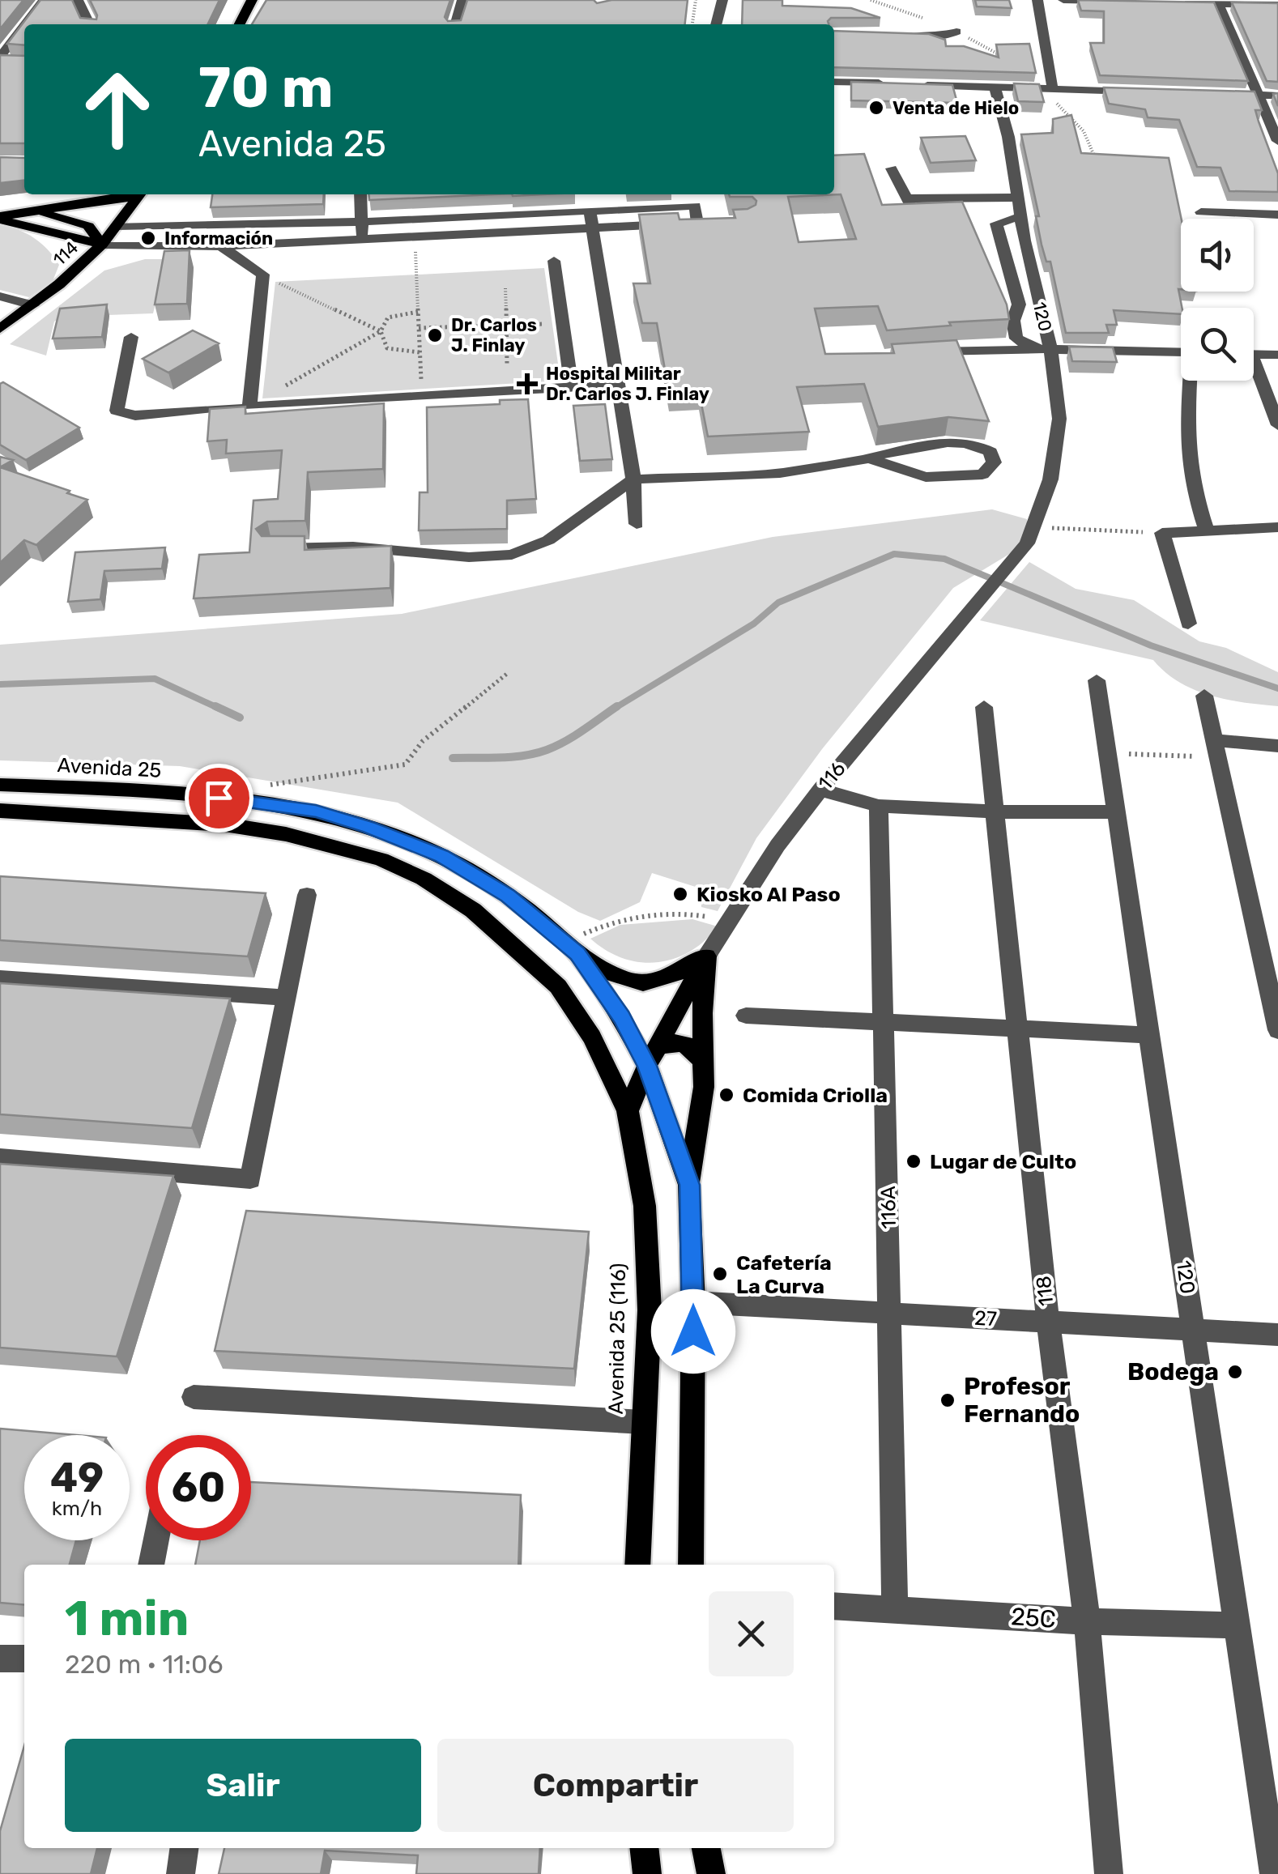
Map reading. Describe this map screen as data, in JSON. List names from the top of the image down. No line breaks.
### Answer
{"streets":{"main road":["114","Avenida 25","Avenida 25 (116)"],"street":["120","116","116A","118","27","25C"]},"crossings":[["120","116"],["120","27"],["120","25C"],["116A","27"],["116A","25C"],["118","27"],["118","25C"]],"places":{"other":["Venta de Hielo","Información","Dr. Carlos J. Finlay","Kiosko Al Paso","Comida Criolla","Lugar de Culto","Cafetería La Curva","Bodega","Profesor Fernando"],"health":["Hospital Militar Dr. Carlos J. Finlay"]},"page":{"turn":["70 m","Avenida 25"],"speed":"49 km/h","limit":"60","heading":["1 min","220 m · 11:06"],"buttons":["Salir","Compartir"]}}
